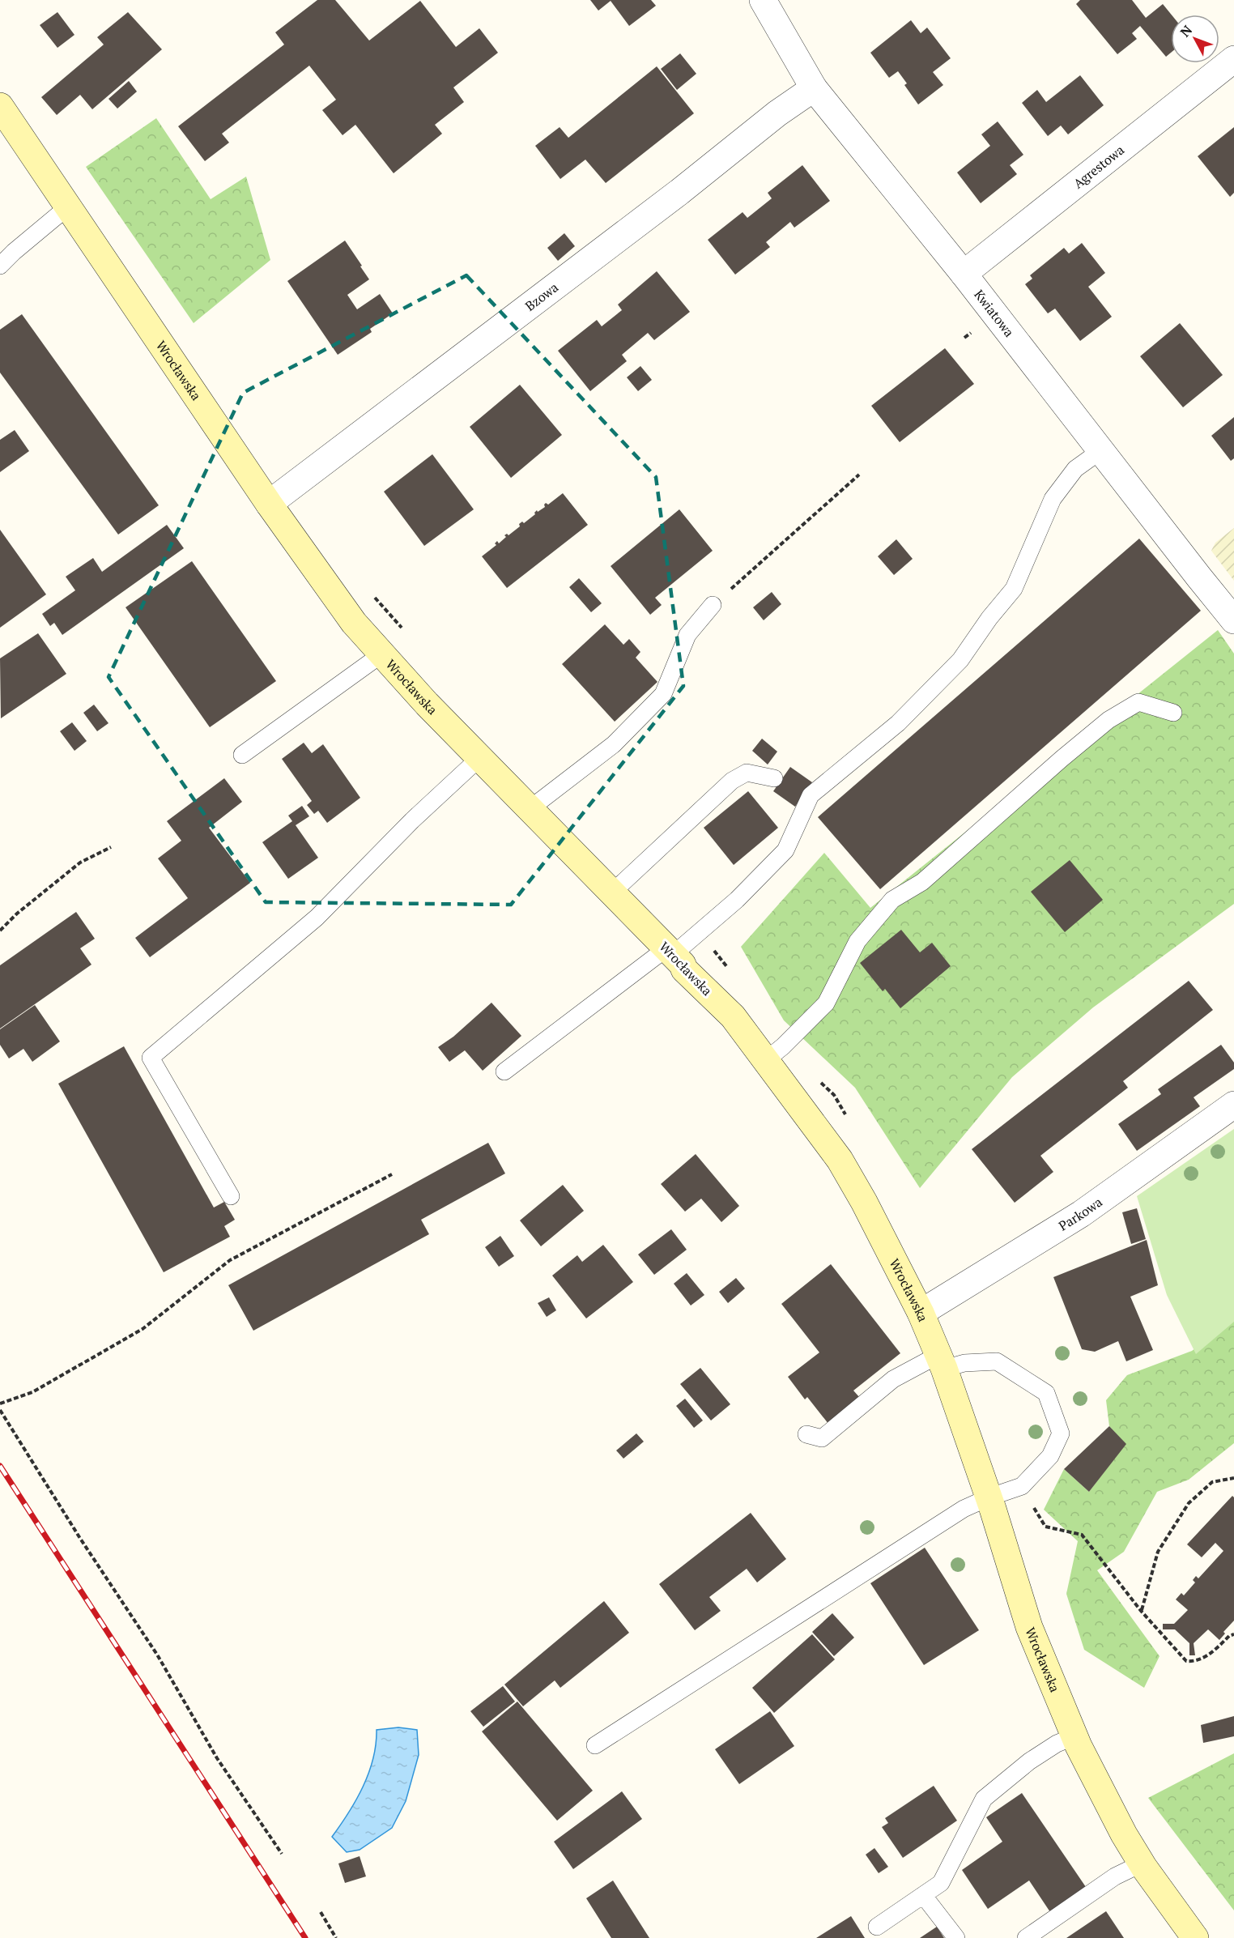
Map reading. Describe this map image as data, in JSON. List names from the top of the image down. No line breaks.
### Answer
{"streets":{"main road":["Wrocławska"],"street":["Agrestowa","Bzowa","Kwiatowa","Parkowa"]},"crossings":[["Agrestowa","Kwiatowa"],["Bzowa","Kwiatowa"],["Bzowa","Wrocławska"],["Wrocławska","Parkowa"]],"north":"top left"}
